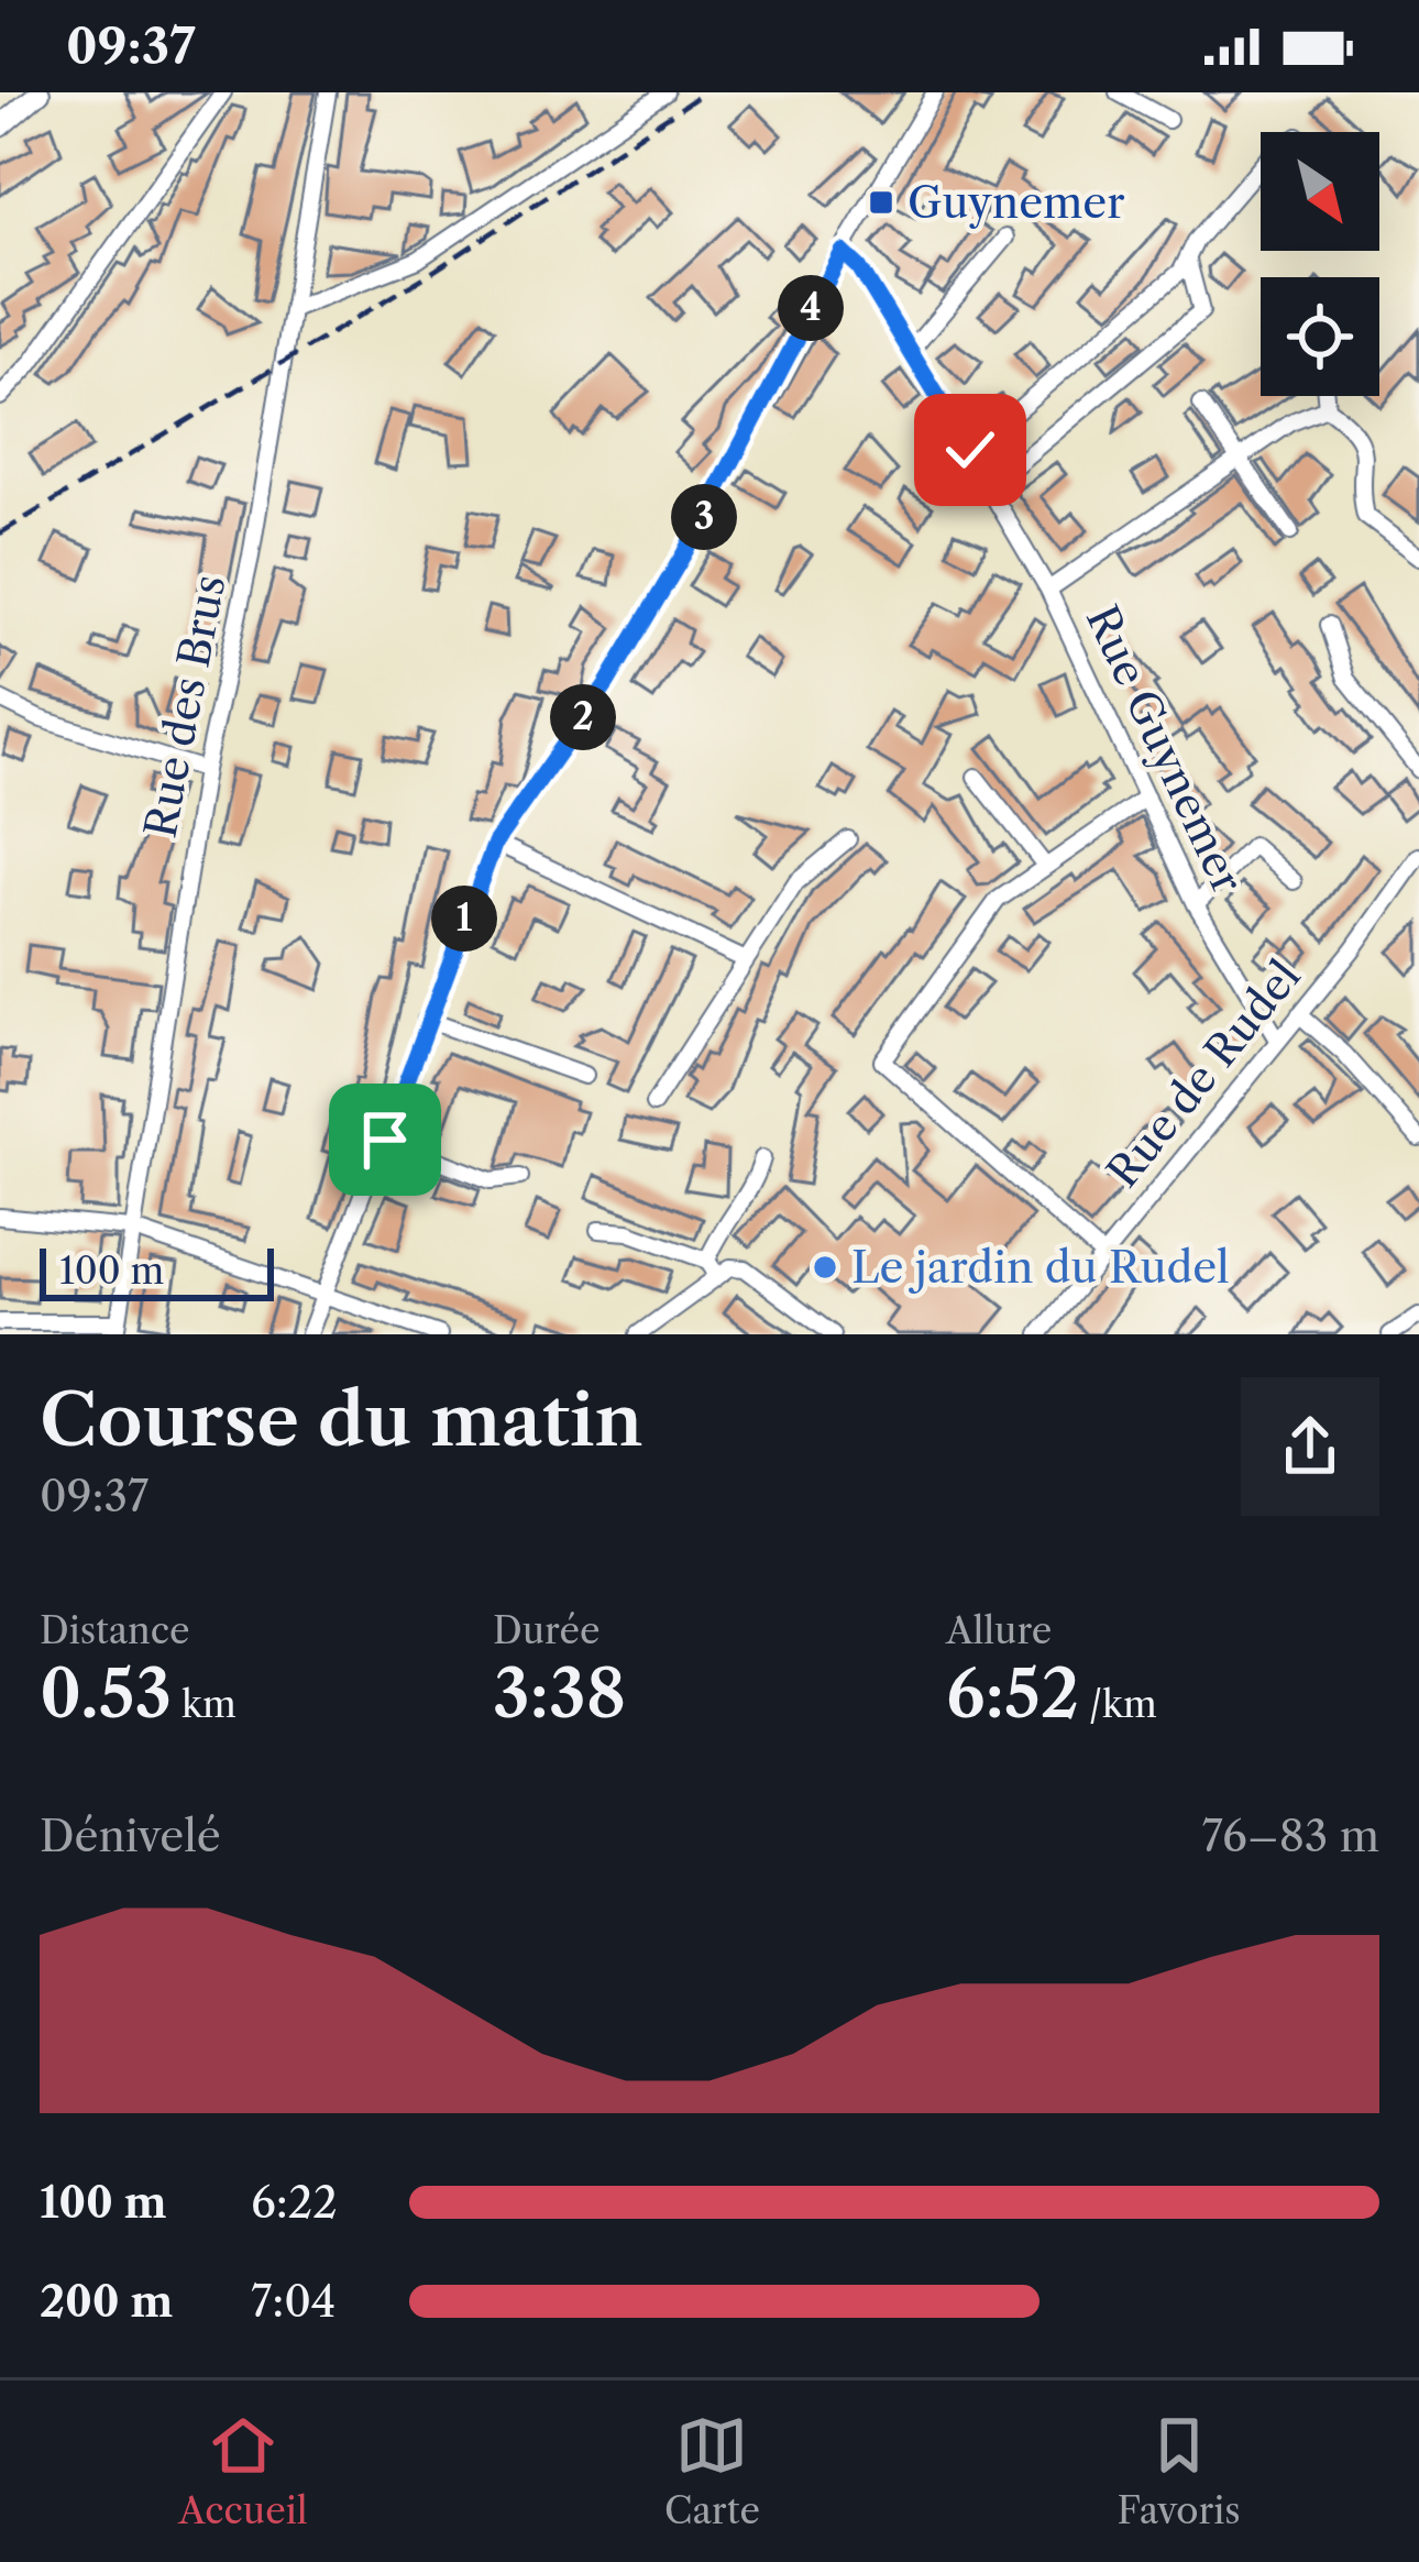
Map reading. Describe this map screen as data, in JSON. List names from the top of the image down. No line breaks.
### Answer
{"streets":{"street":["Rue des Brus","Rue Guynemer","Rue de Rudel"]},"crossings":[["Rue Guynemer","Rue de Rudel"]],"places":{"transit":["Guynemer"],"other":["Le jardin du Rudel"]},"scale_bar":"100 m","north":"bottom right","page":{"status":"09:37","pins":["4","3","2","1"],"scale":"100 m","heading":["Course du matin","09:37"],"stats":[["Distance","0.53 km"],["Durée","3:38"],["Allure","6:52 /km"]],"chart":["Dénivelé","76–83 m"],"list":[{"name":"100 m","note":"6:22"},{"name":"200 m","note":"7:04"}],"tabs":["Accueil","Carte","Favoris"]}}
